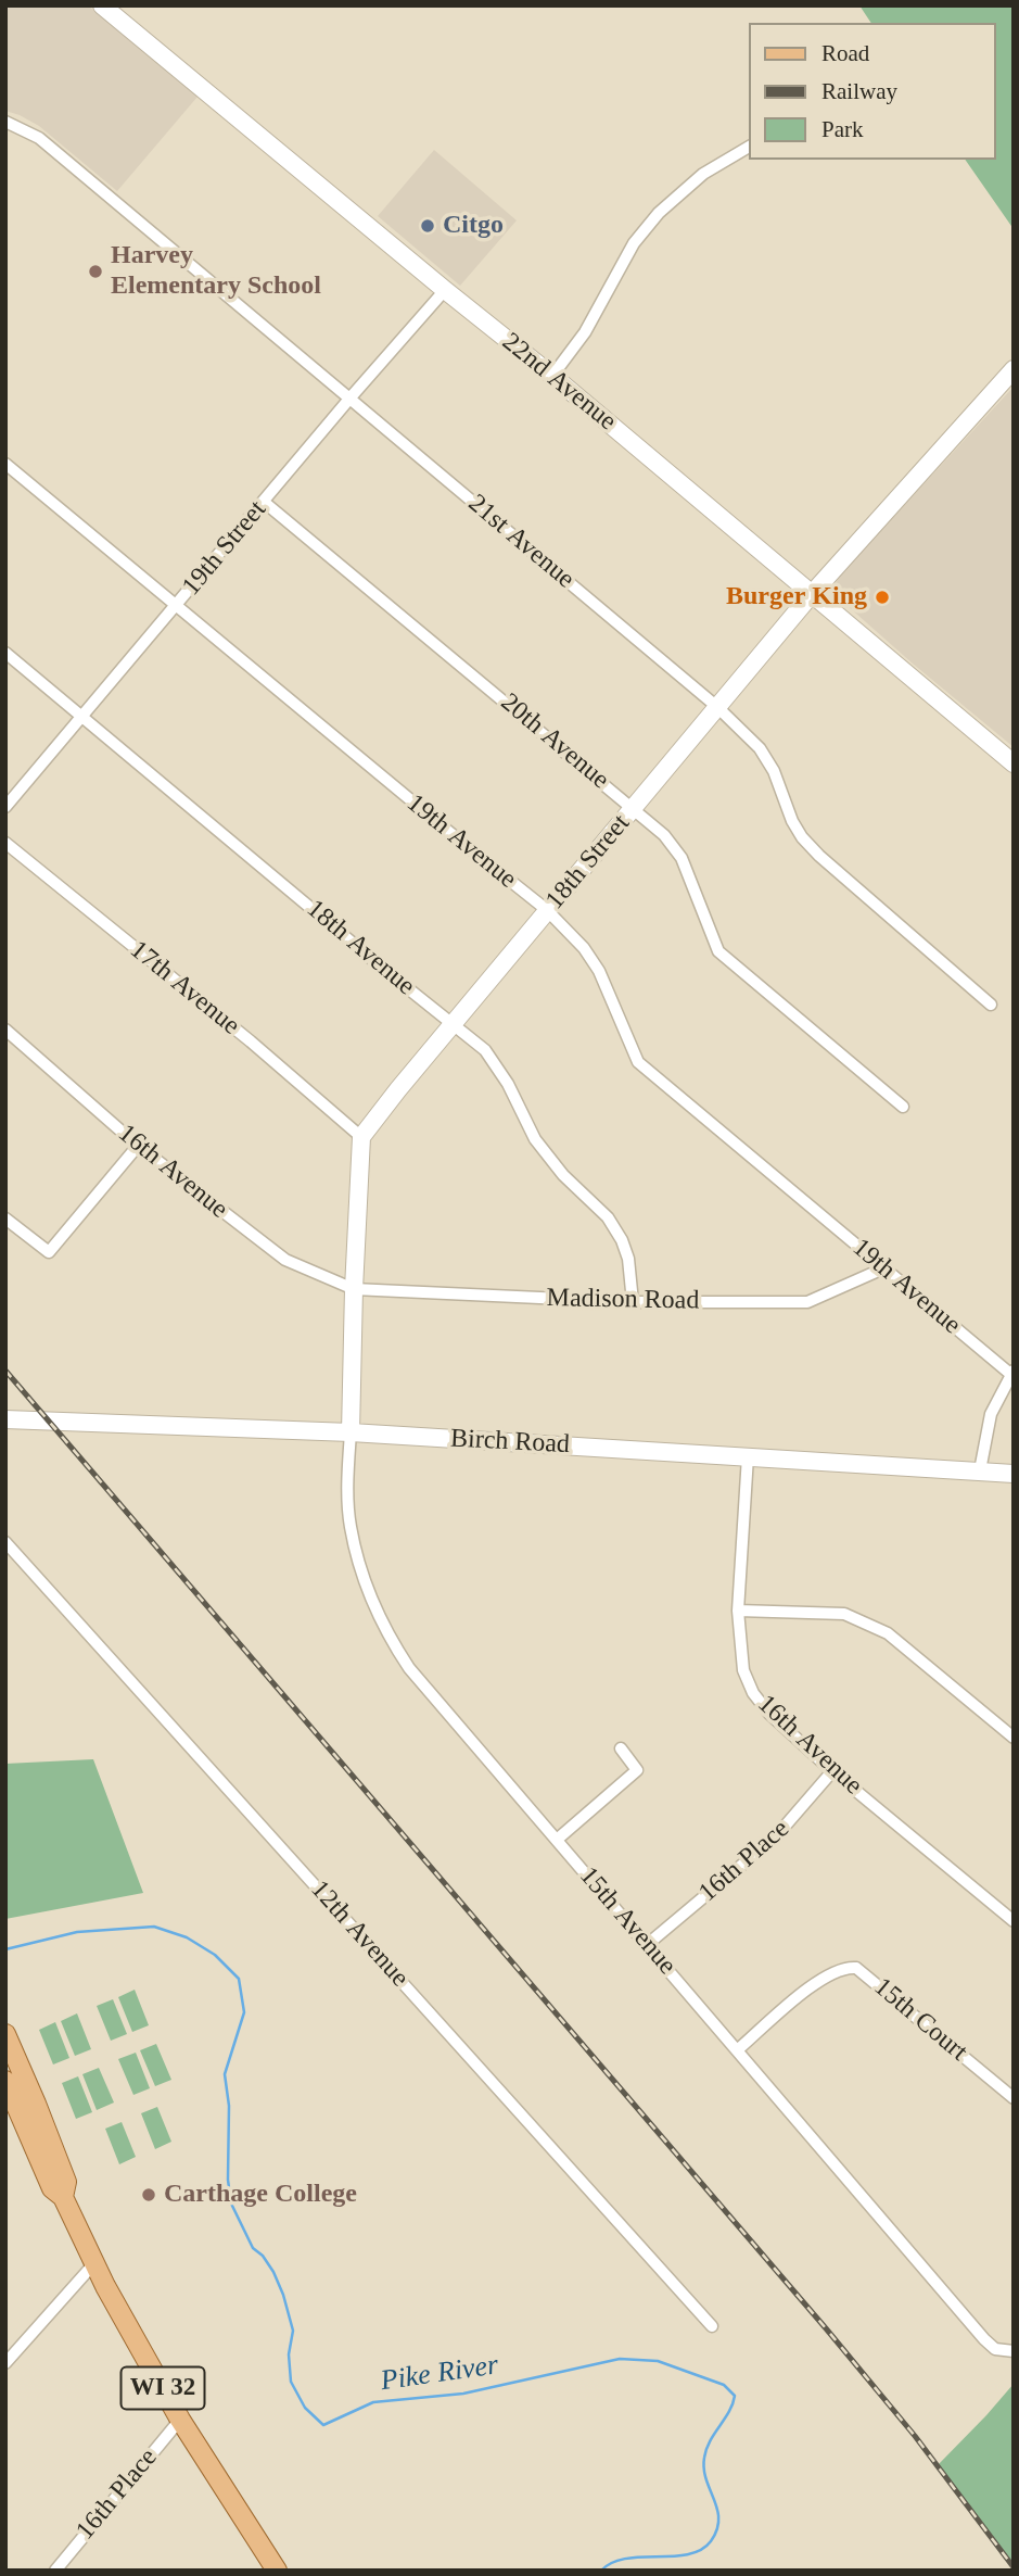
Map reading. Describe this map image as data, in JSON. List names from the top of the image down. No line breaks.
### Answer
{"streets":{"main road":["WI 32"],"street":["22nd Avenue","21st Avenue","19th Street","20th Avenue","19th Avenue","18th Street","18th Avenue","17th Avenue","16th Avenue","Madison Road","Birch Road","16th Place","15th Avenue","12th Avenue","15th Court"]},"crossings":[["22nd Avenue","19th Street"],["22nd Avenue","18th Street"],["21st Avenue","19th Street"],["21st Avenue","18th Street"],["19th Street","20th Avenue"],["19th Street","19th Avenue"],["19th Street","18th Avenue"],["20th Avenue","18th Street"],["19th Avenue","18th Street"],["19th Avenue","Madison Road"],["18th Street","18th Avenue"],["18th Street","17th Avenue"],["18th Avenue","Madison Road"],["16th Avenue","Madison Road"],["16th Avenue","Birch Road"],["16th Avenue","16th Place"],["Birch Road","15th Avenue"],["16th Place","15th Avenue"],["16th Place","WI 32"],["15th Avenue","15th Court"]],"water":["Pike River"],"places":["Citgo","Harvey Elementary School","Burger King","Carthage College"],"legend":["Road","Railway","Park"]}
